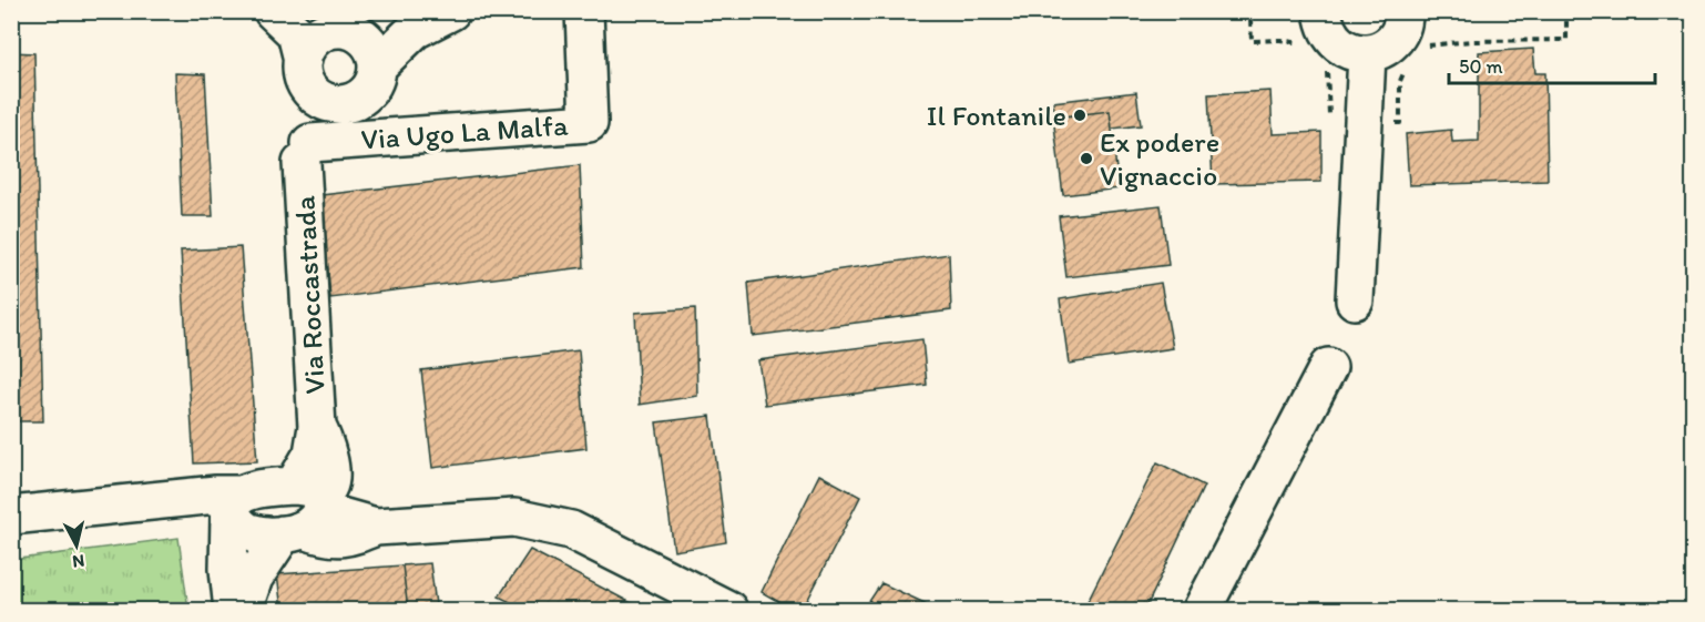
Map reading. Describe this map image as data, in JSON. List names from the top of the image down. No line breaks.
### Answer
{"streets":{"street":["Via Ugo La Malfa","Via Roccastrada"]},"crossings":[["Via Ugo La Malfa","Via Roccastrada"]],"places":["Il Fontanile","Ex podere Vignaccio"],"scale_bar":"50 m","north":"bottom"}
